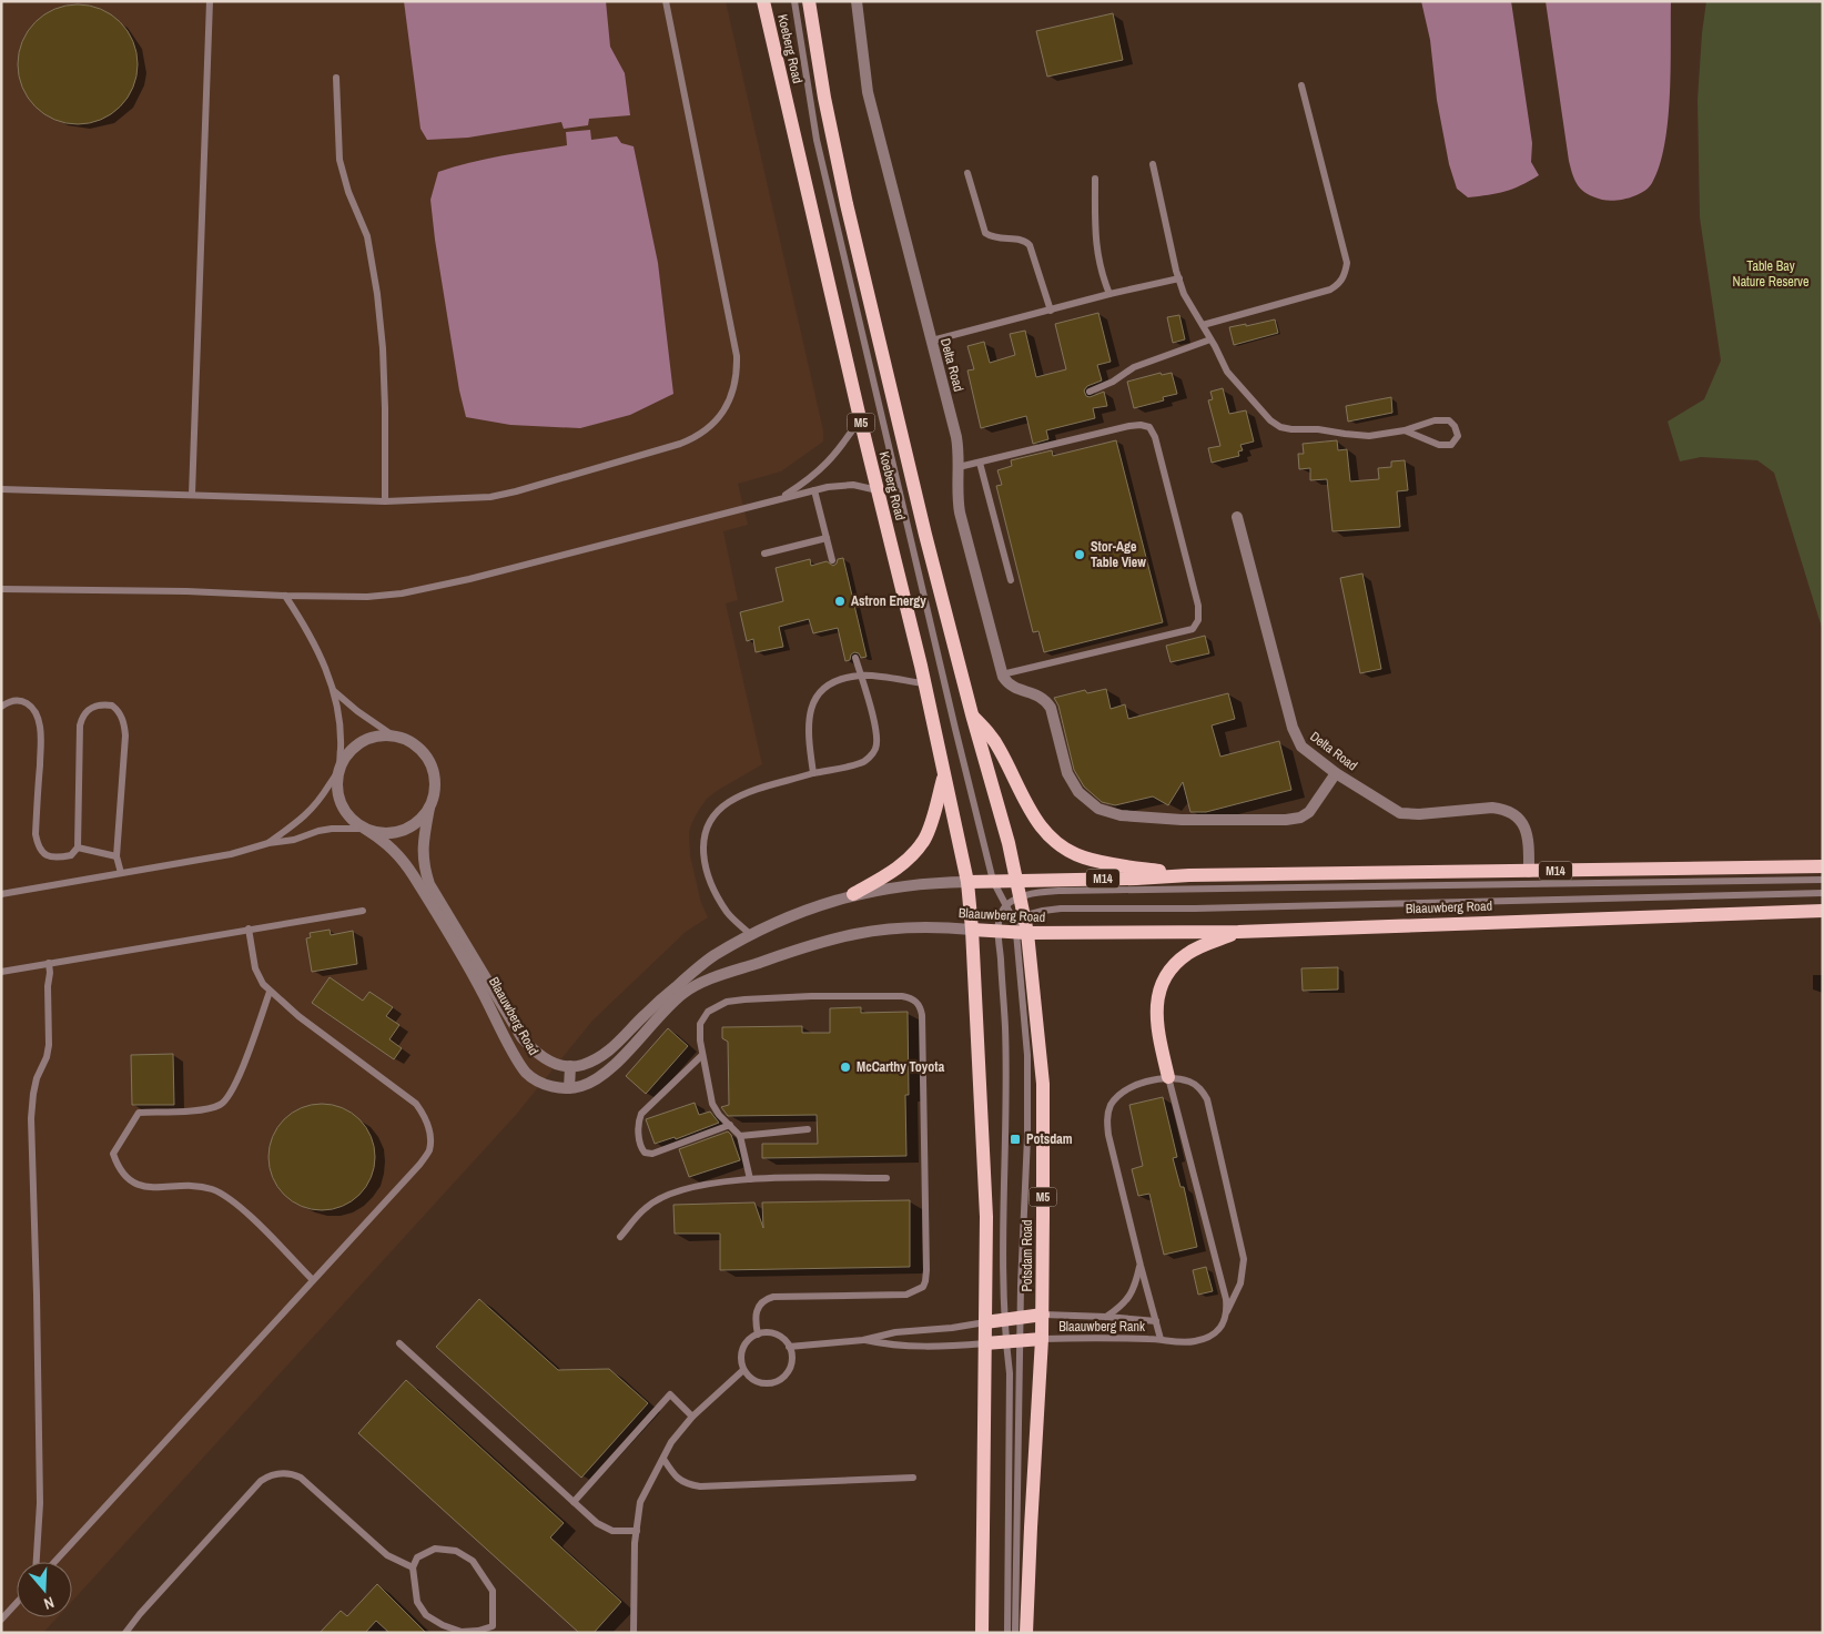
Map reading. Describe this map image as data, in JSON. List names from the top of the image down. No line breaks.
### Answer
{"streets":{"main road":["Koeberg Road","M5","M14","Blaauwberg Road","Potsdam Road"],"street":["Delta Road"],"lane":["Blaauwberg Rank"]},"crossings":[["Koeberg Road","M5"],["Koeberg Road","M14"],["Koeberg Road","Potsdam Road"],["Delta Road","M14"],["M5","M14"],["M5","Blaauwberg Road"],["M14","Potsdam Road"],["Blaauwberg Road","Potsdam Road"],["Potsdam Road","Blaauwberg Rank"]],"parks":["Table Bay Nature Reserve"],"places":{"other":["Stor-Age Table View","Astron Energy","McCarthy Toyota"],"transit":["Potsdam"]},"north":"bottom"}
